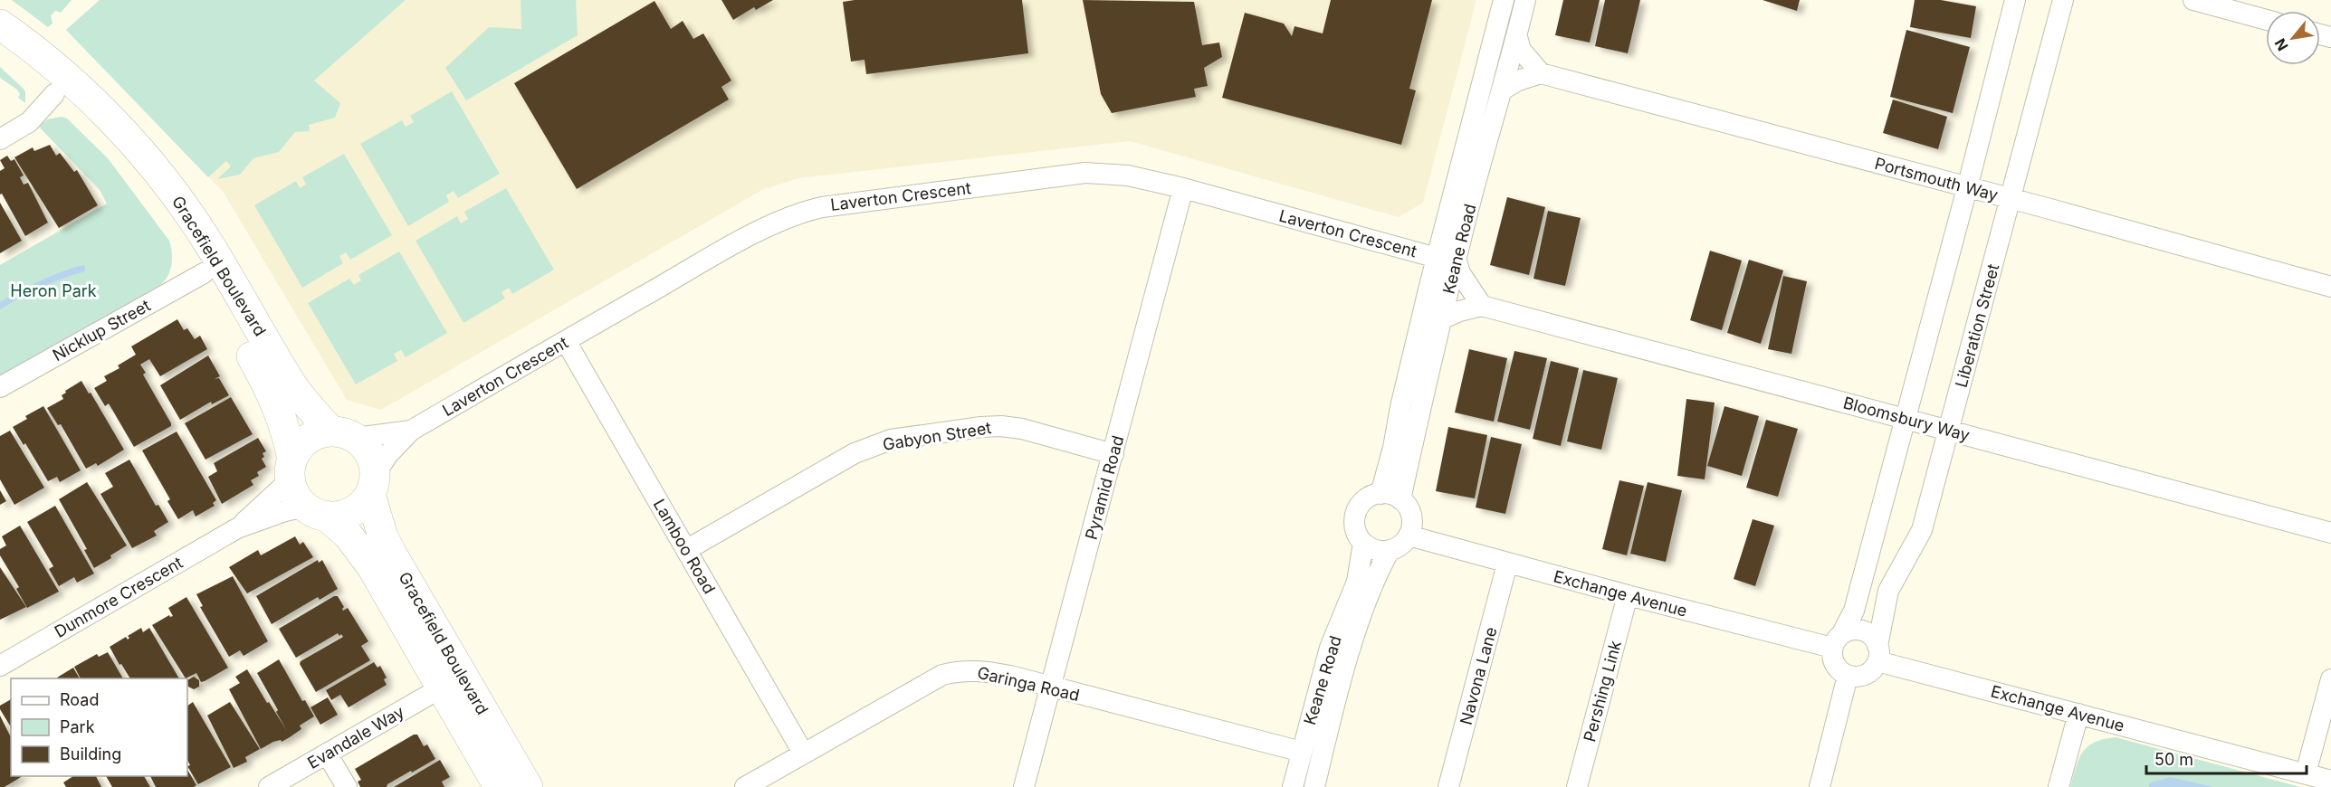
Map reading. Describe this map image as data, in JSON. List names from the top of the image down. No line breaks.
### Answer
{"streets":{"street":["Portsmouth Way","Laverton Crescent","Keane Road","Gracefield Boulevard","Liberation Street","Nicklup Street","Bloomsbury Way","Gabyon Street","Pyramid Road","Lamboo Road","Exchange Avenue","Dunmore Crescent","Navona Lane","Garinga Road","Pershing Link","Evandale Way"]},"crossings":[["Portsmouth Way","Liberation Street"],["Laverton Crescent","Keane Road"],["Laverton Crescent","Gracefield Boulevard"],["Laverton Crescent","Pyramid Road"],["Laverton Crescent","Lamboo Road"],["Laverton Crescent","Dunmore Crescent"],["Keane Road","Exchange Avenue"],["Keane Road","Garinga Road"],["Gracefield Boulevard","Nicklup Street"],["Gracefield Boulevard","Dunmore Crescent"],["Gracefield Boulevard","Evandale Way"],["Liberation Street","Bloomsbury Way"],["Liberation Street","Exchange Avenue"],["Gabyon Street","Pyramid Road"],["Gabyon Street","Lamboo Road"],["Pyramid Road","Garinga Road"],["Lamboo Road","Garinga Road"],["Exchange Avenue","Navona Lane"],["Exchange Avenue","Pershing Link"]],"parks":["Heron Park"],"legend":["Road","Park","Building"],"scale_bar":"50 m","north":"bottom left"}
